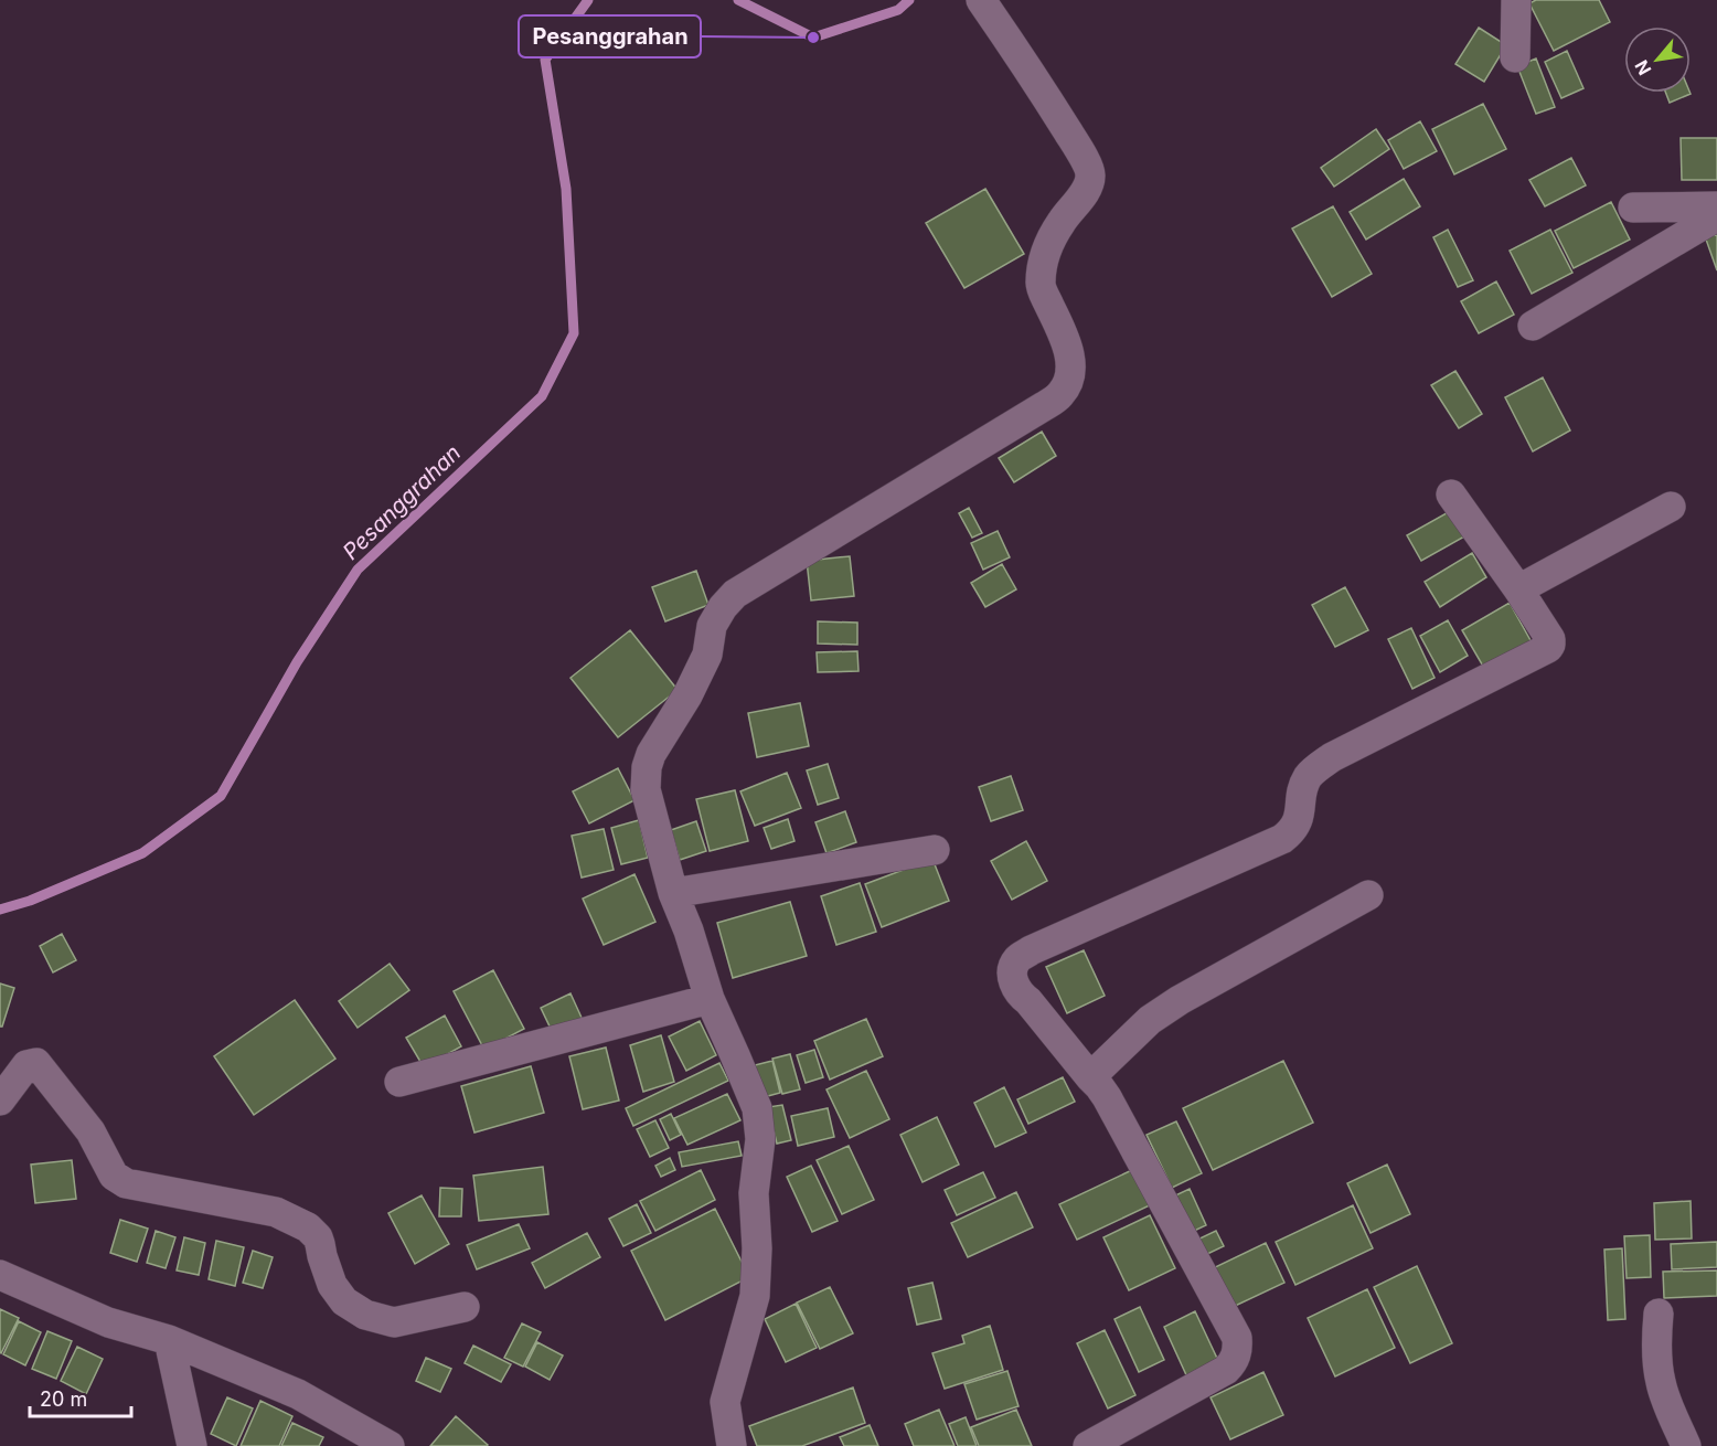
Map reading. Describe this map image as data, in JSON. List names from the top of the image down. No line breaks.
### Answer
{"water":["Pesanggrahan"],"places":["Pesanggrahan"],"scale_bar":"20 m","north":"bottom left"}
